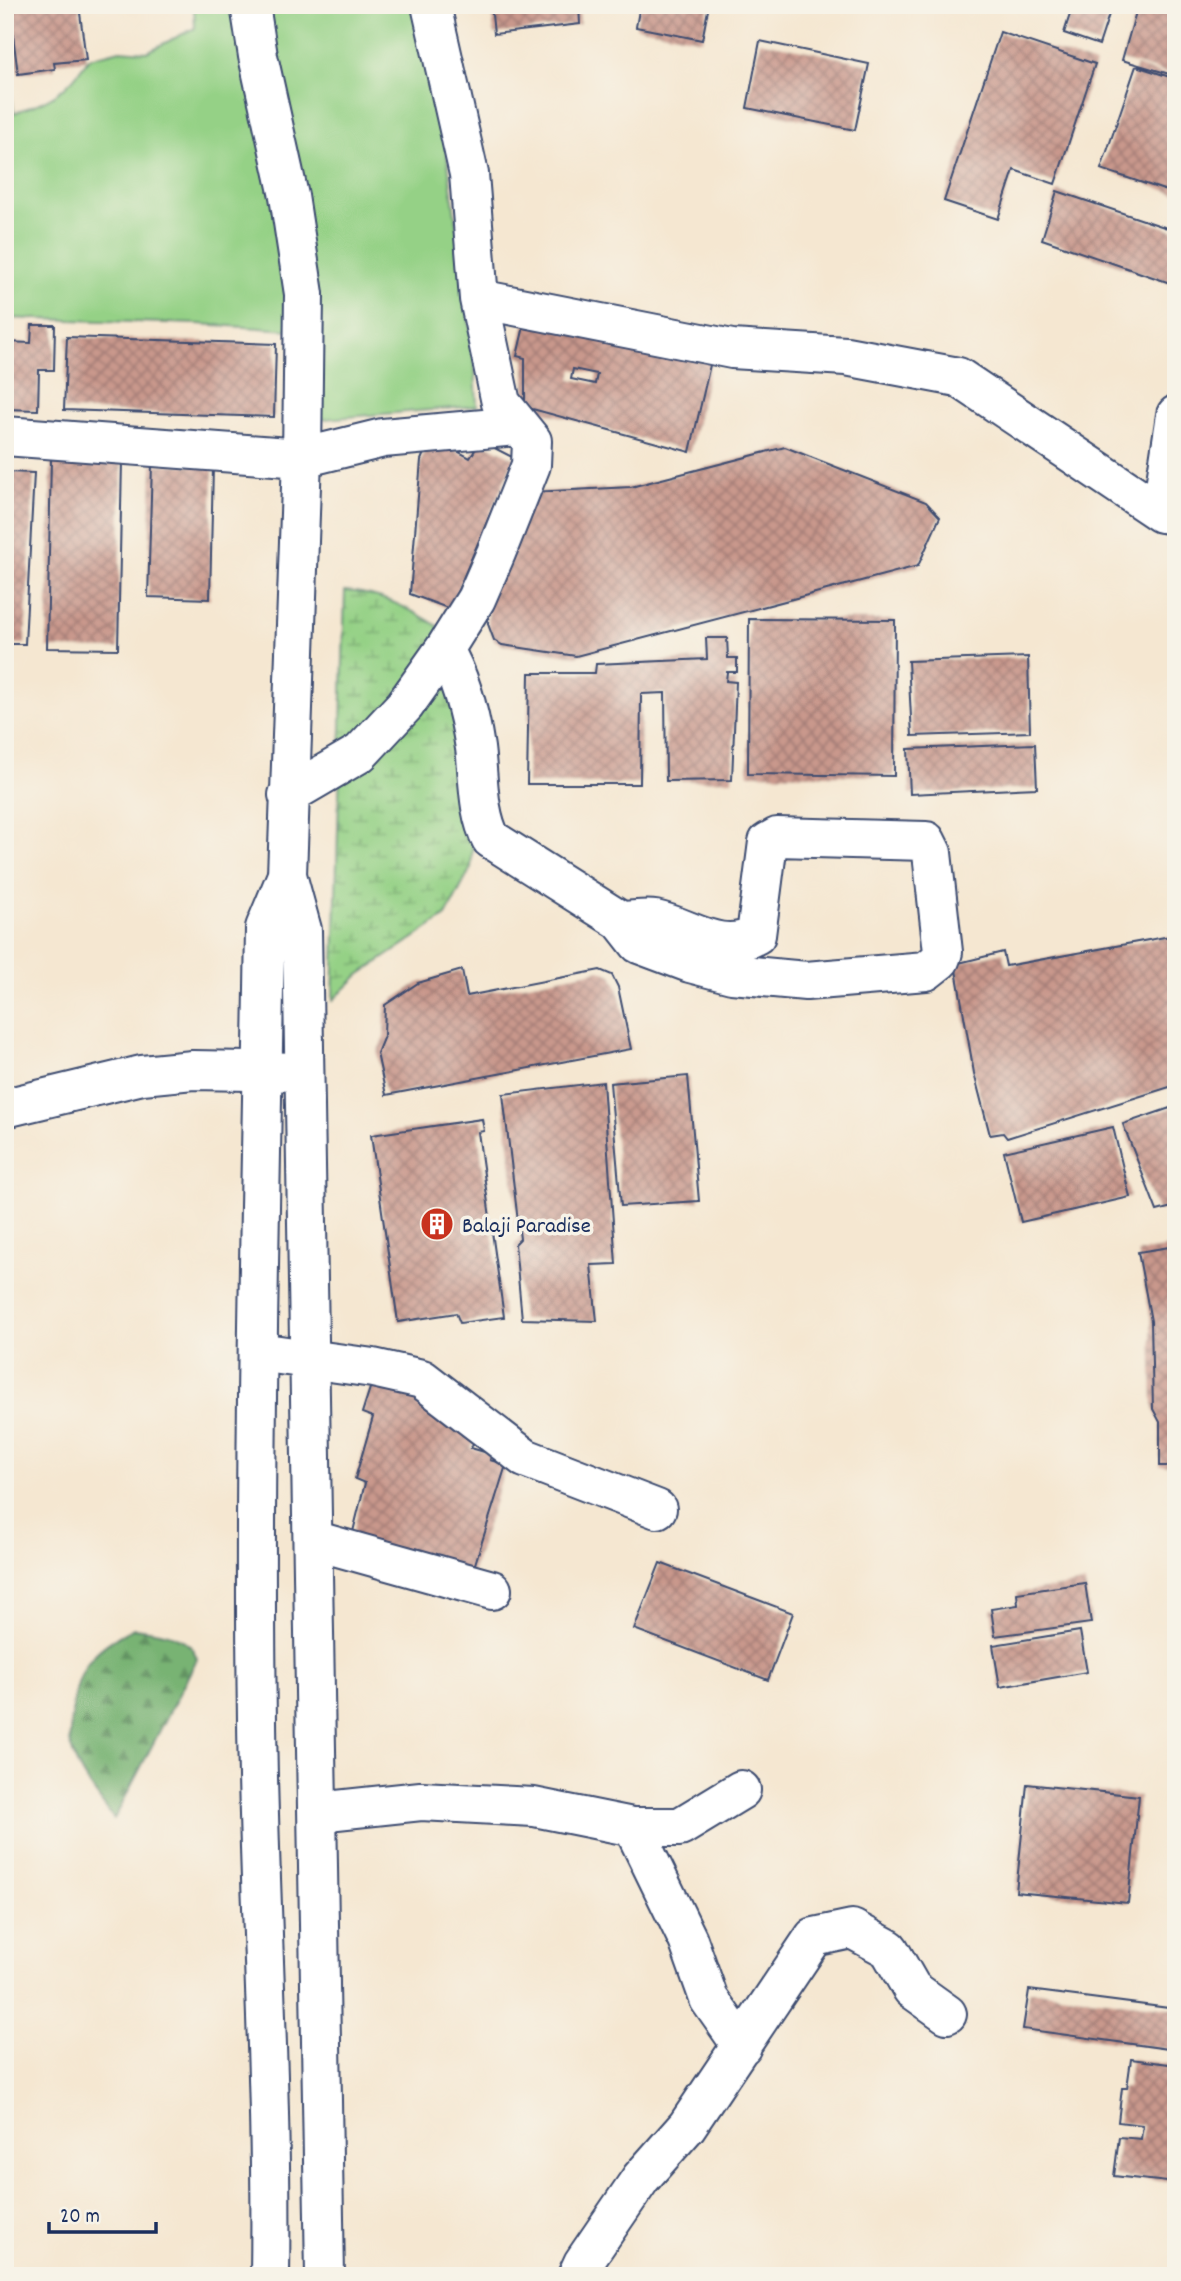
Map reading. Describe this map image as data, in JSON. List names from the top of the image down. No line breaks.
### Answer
{"places":{"building":["Balaji Paradise"]},"scale_bar":"20 m"}
